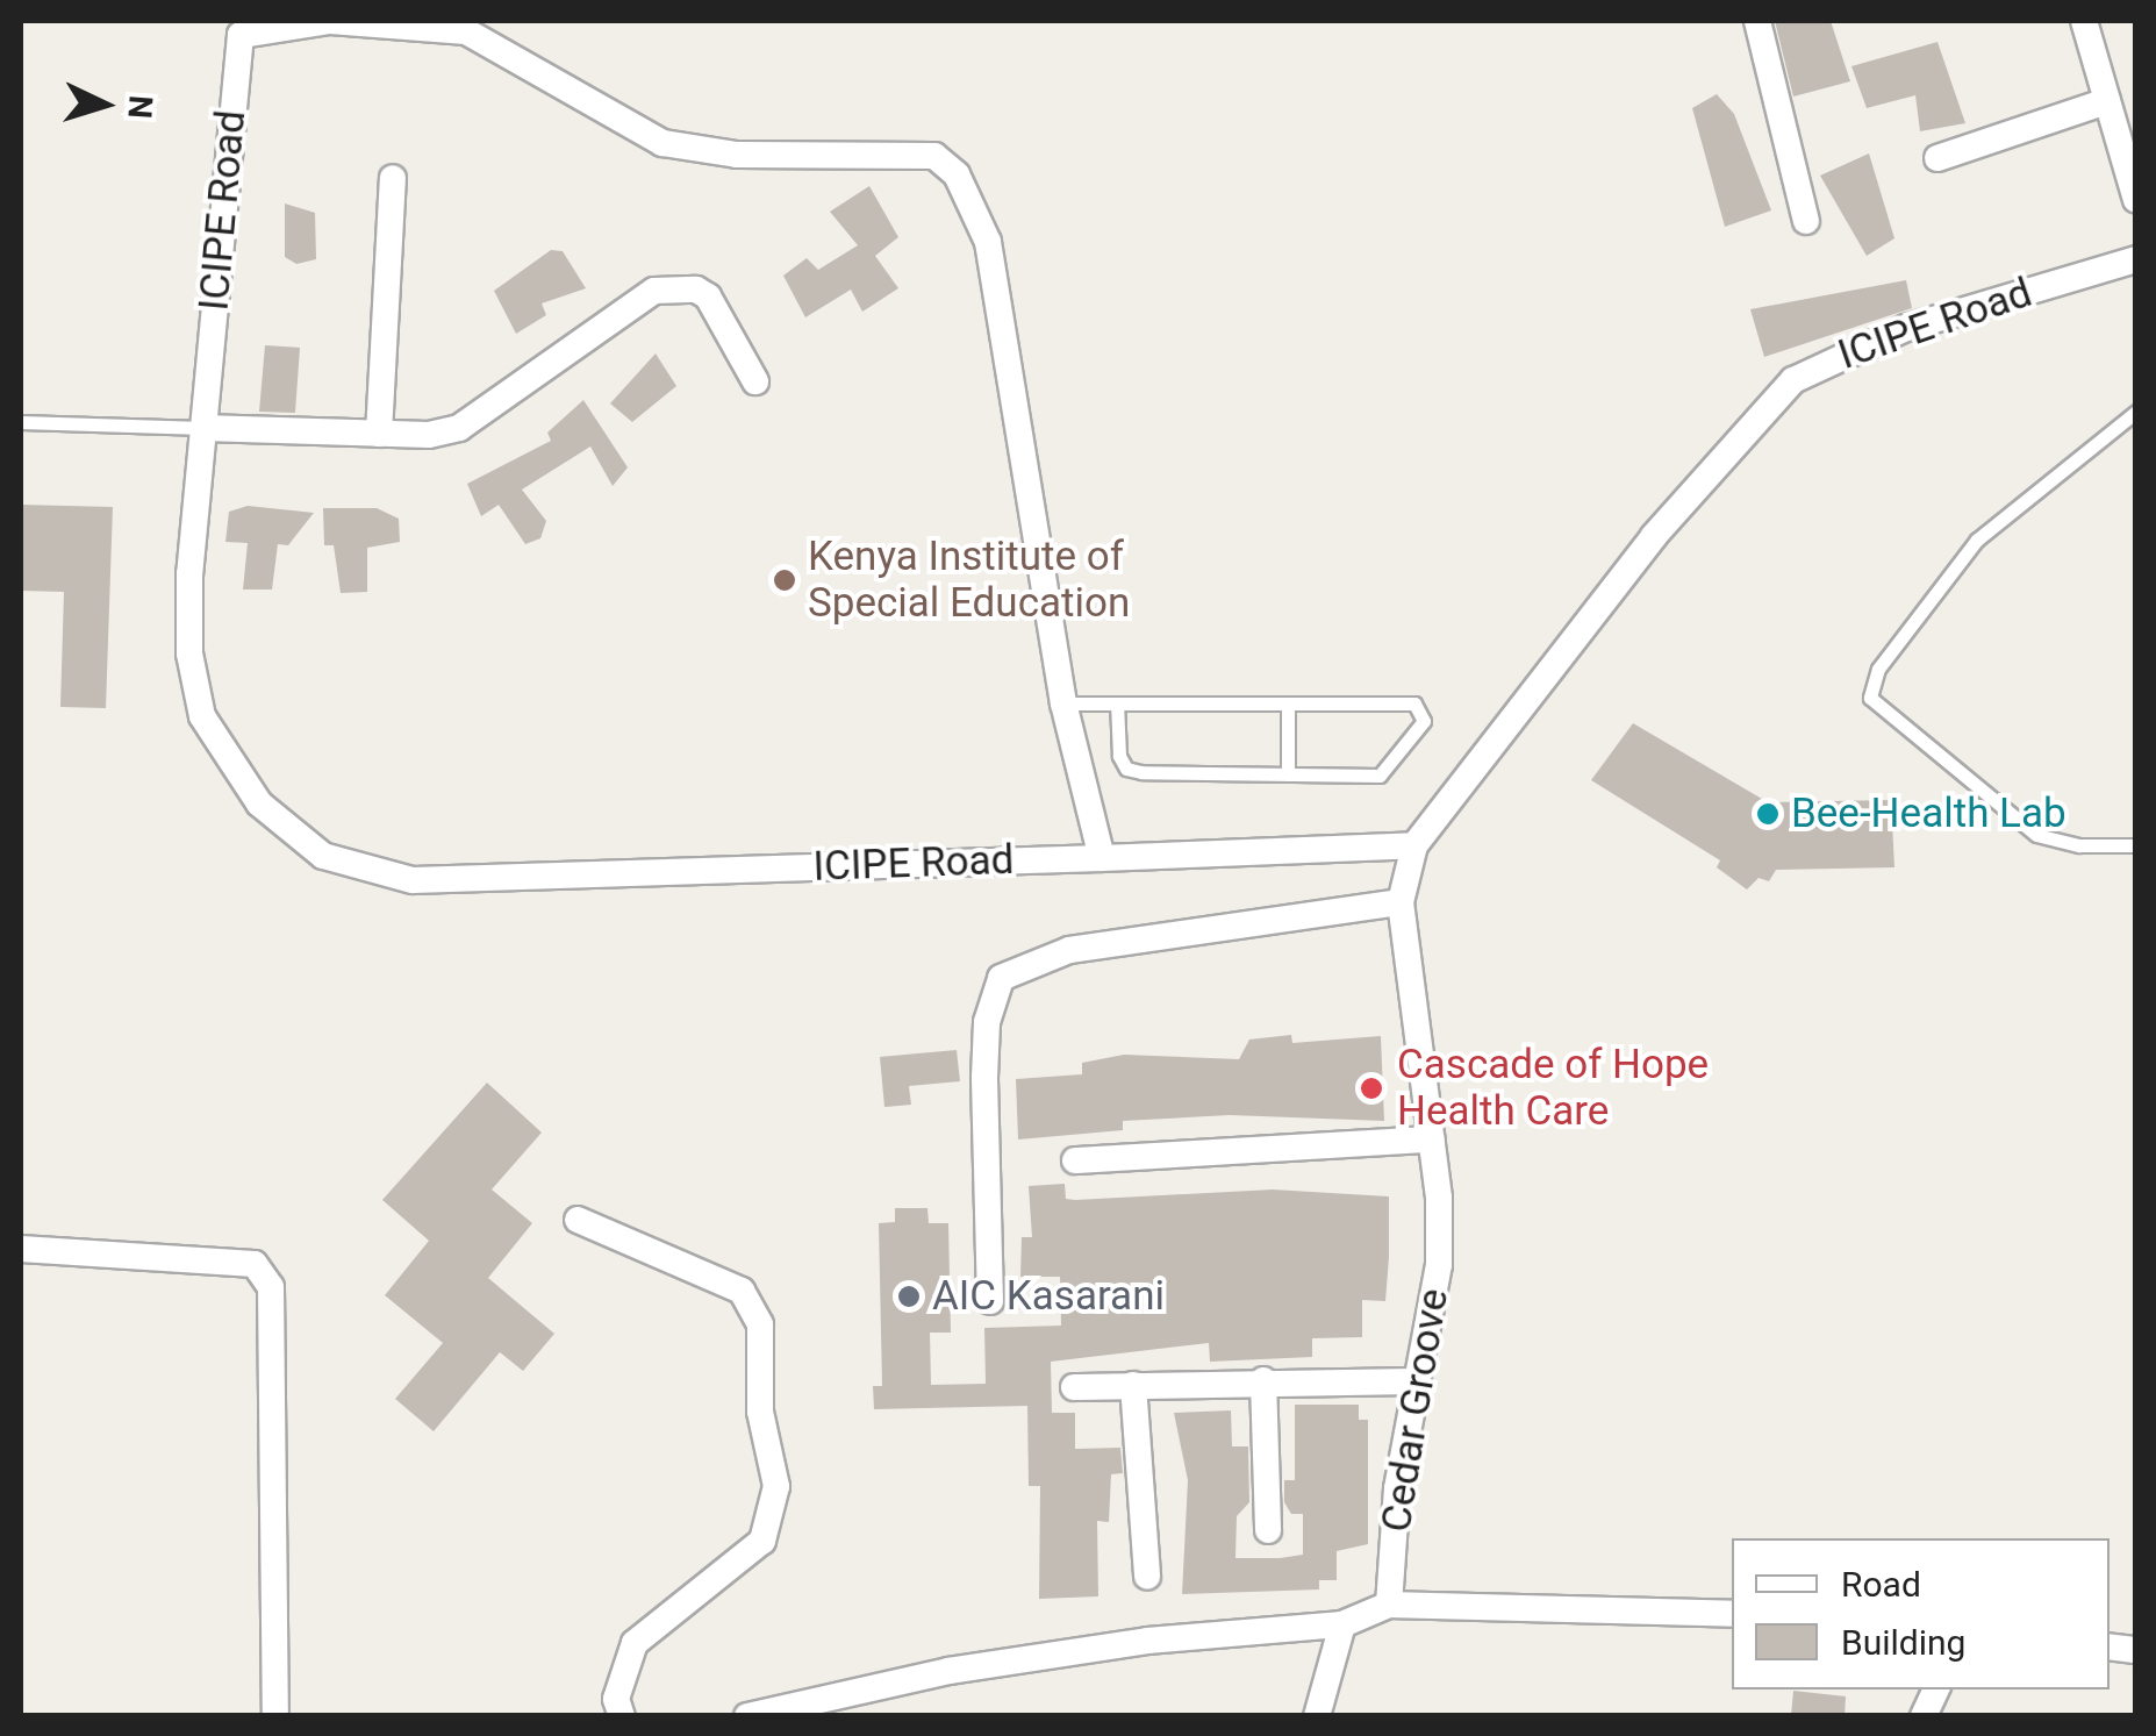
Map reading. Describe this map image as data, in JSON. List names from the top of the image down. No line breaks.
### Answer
{"streets":{"street":["ICIPE Road","Cedar Groove"]},"crossings":[["ICIPE Road","Cedar Groove"]],"places":["Kenya Institute of Special Education","Bee-Health Lab","Cascade of Hope Health Care","AIC Kasarani"],"legend":["Road","Building"],"north":"right"}
